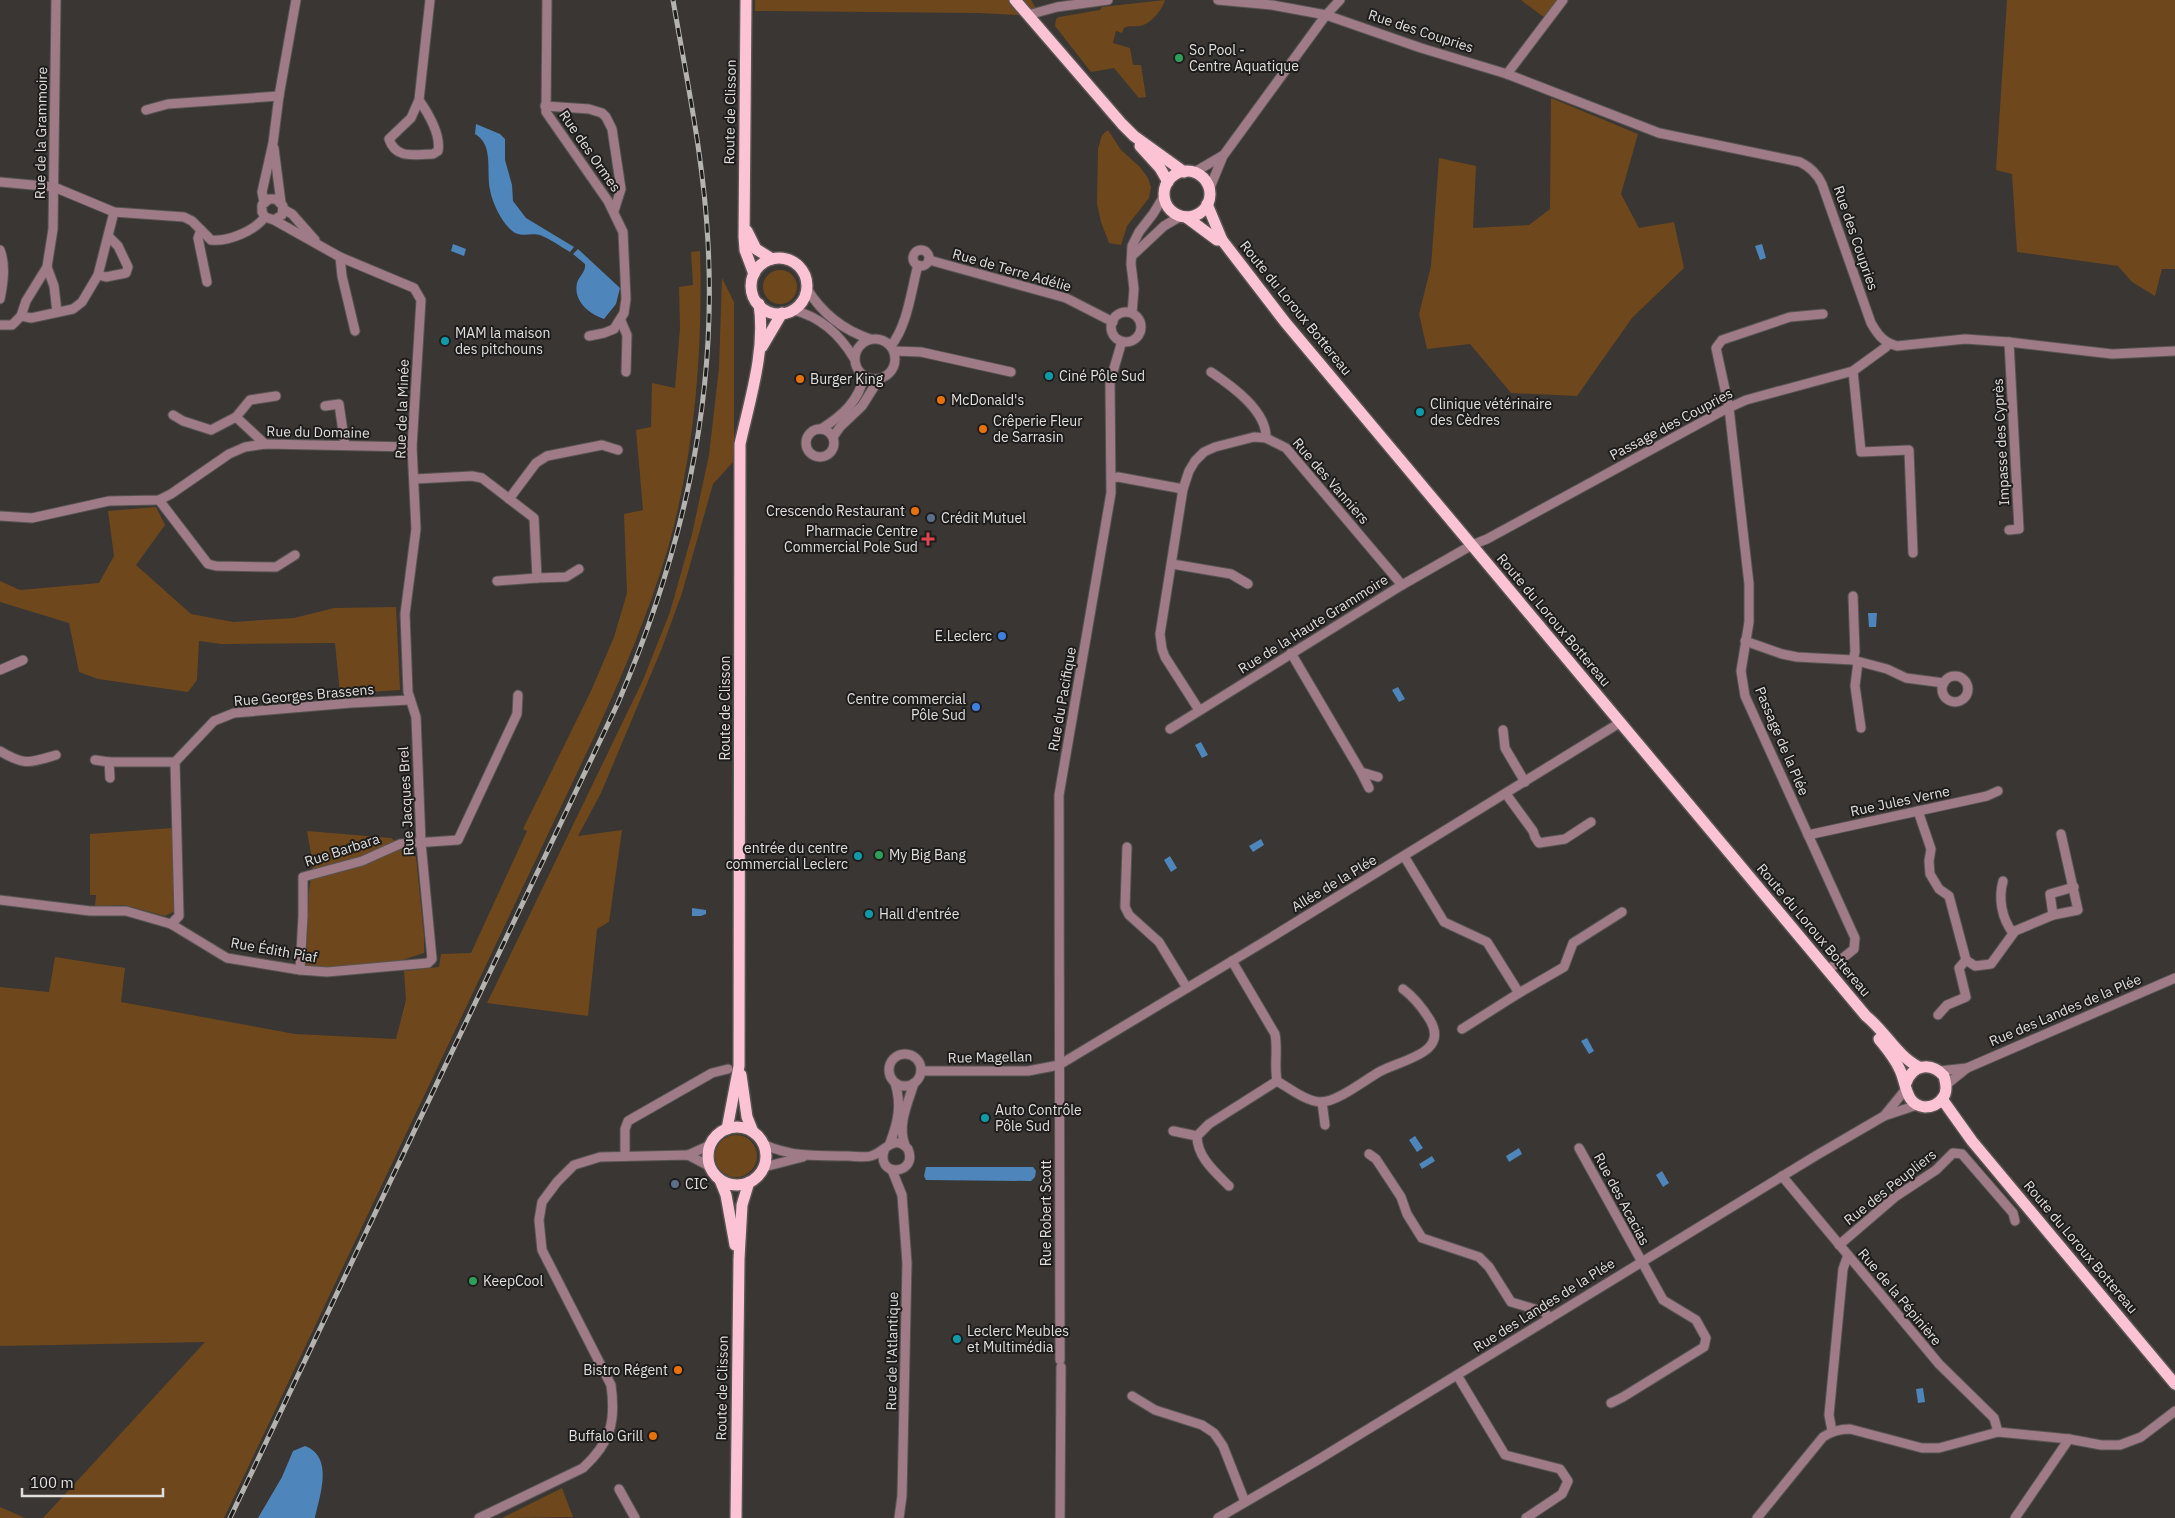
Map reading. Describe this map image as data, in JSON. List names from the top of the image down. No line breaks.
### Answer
{"streets":{"main road":["Route de Clisson","Route du Loroux Bottereau"],"street":["Rue des Coupries","Rue de la Grammoire","Rue des Ormes","Rue de Terre Adélie","Rue de la Minée","Passage des Coupries","Rue du Domaine","Impasse des Cyprès","Rue des Vanniers","Rue de la Haute Grammoire","Rue Georges Brassens","Rue du Pacifique","Passage de la Plée","Rue Jacques Brel","Rue Jules Verne","Rue Barbara","Allée de la Plée","Rue Édith Piaf","Rue des Landes de la Plée","Rue Magellan","Rue des Peupliers","Rue des Acacias","Rue Robert Scott","Rue de la Pépinière","Rue de l'Atlantique"]},"crossings":[["Rue des Coupries","Passage des Coupries"],["Rue de Terre Adélie","Rue du Pacifique"],["Route du Loroux Bottereau","Passage des Coupries"],["Route du Loroux Bottereau","Rue de la Haute Grammoire"],["Route du Loroux Bottereau","Passage de la Plée"],["Route du Loroux Bottereau","Allée de la Plée"],["Route du Loroux Bottereau","Rue des Landes de la Plée"],["Rue de la Minée","Rue du Domaine"],["Rue de la Minée","Rue Jacques Brel"],["Passage des Coupries","Rue de la Haute Grammoire"],["Passage des Coupries","Passage de la Plée"],["Rue des Vanniers","Rue de la Haute Grammoire"],["Rue Georges Brassens","Rue Jacques Brel"],["Rue du Pacifique","Allée de la Plée"],["Rue du Pacifique","Rue Magellan"],["Rue du Pacifique","Rue Robert Scott"],["Passage de la Plée","Rue Jules Verne"],["Rue Jacques Brel","Rue Barbara"],["Rue Jacques Brel","Rue Édith Piaf"],["Rue Barbara","Rue Édith Piaf"],["Allée de la Plée","Rue Magellan"],["Allée de la Plée","Rue Robert Scott"],["Rue des Landes de la Plée","Rue des Acacias"],["Rue des Landes de la Plée","Rue de la Pépinière"],["Rue Magellan","Rue Robert Scott"],["Rue des Peupliers","Rue de la Pépinière"]],"places":{"other":["So Pool - Centre Aquatique","MAM la maison des pitchouns","Ciné Pôle Sud","Burger King","McDonald's","Clinique vétérinaire des Cèdres","Crêperie Fleur de Sarrasin","Crescendo Restaurant","Crédit Mutuel","E.Leclerc","Centre commercial Pôle Sud","My Big Bang","entrée du centre commercial Leclerc","Hall d'entrée","Auto Contrôle Pôle Sud","CIC","KeepCool","Leclerc Meubles et Multimédia","Bistro Régent","Buffalo Grill"],"health":["Pharmacie Centre Commercial Pole Sud"]},"scale_bar":"100 m"}
